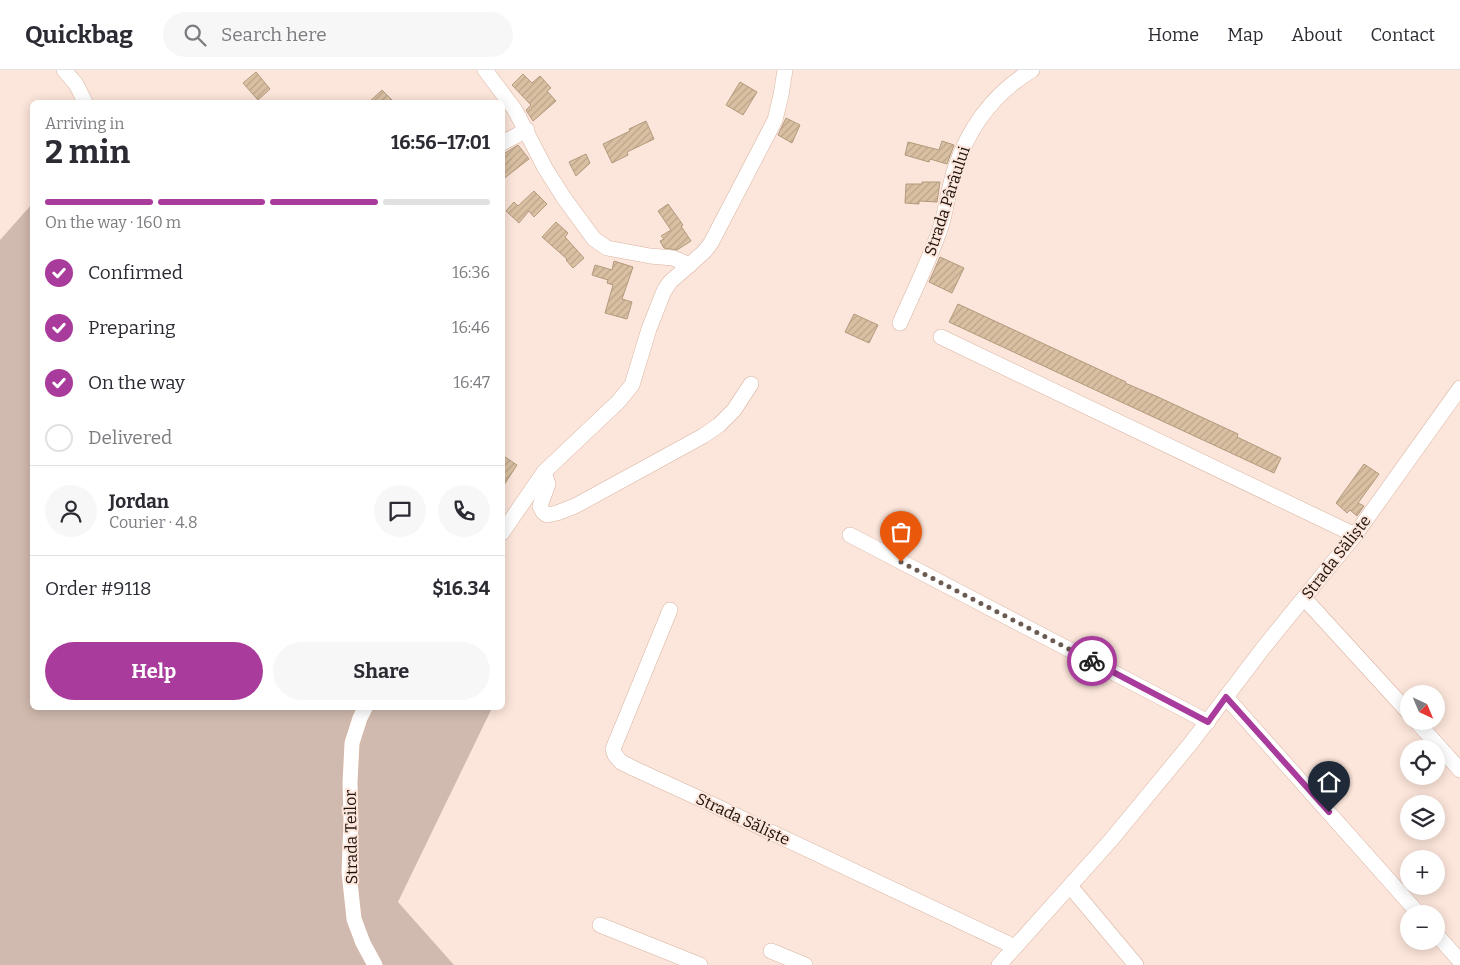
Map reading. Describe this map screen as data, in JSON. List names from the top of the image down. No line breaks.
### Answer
{"streets":{"street":["Strada Pârâului","Strada Săliște","Strada Teilor"]},"north":"bottom right","page":{"header":"Quickbag","search":"Search here","nav":["Home","Map","About","Contact"],"heading":["2 min","Arriving in","16:56–17:01"],"panel":["Jordan","Courier · 4.8","Order #9118","$16.34"],"bar":"On the way · 160 m","list":[["Confirmed","16:36"],["Preparing","16:46"],["On the way","16:47"],"Delivered"],"buttons":["Help","Share"],"map_buttons":["+","−"]}}
